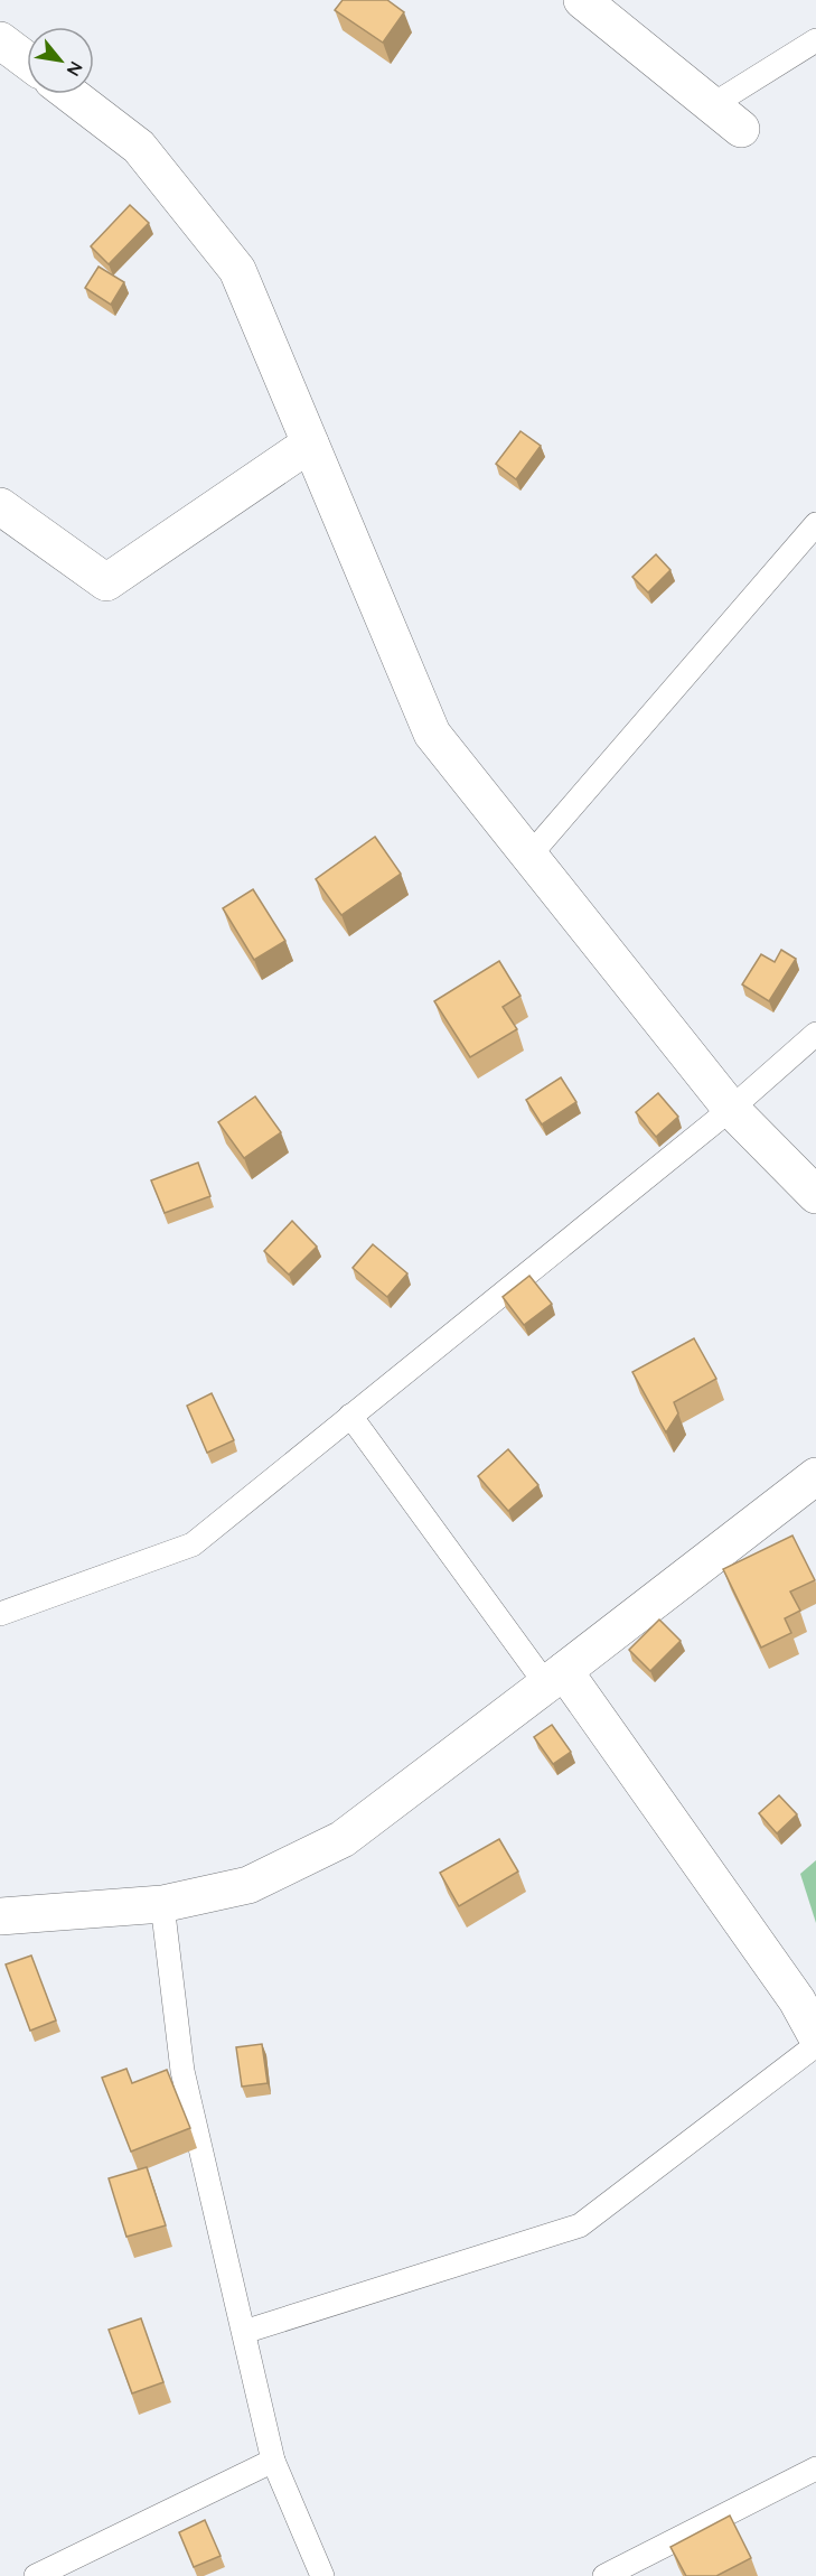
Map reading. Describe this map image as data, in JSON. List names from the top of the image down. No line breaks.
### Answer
{"north":"bottom right"}
